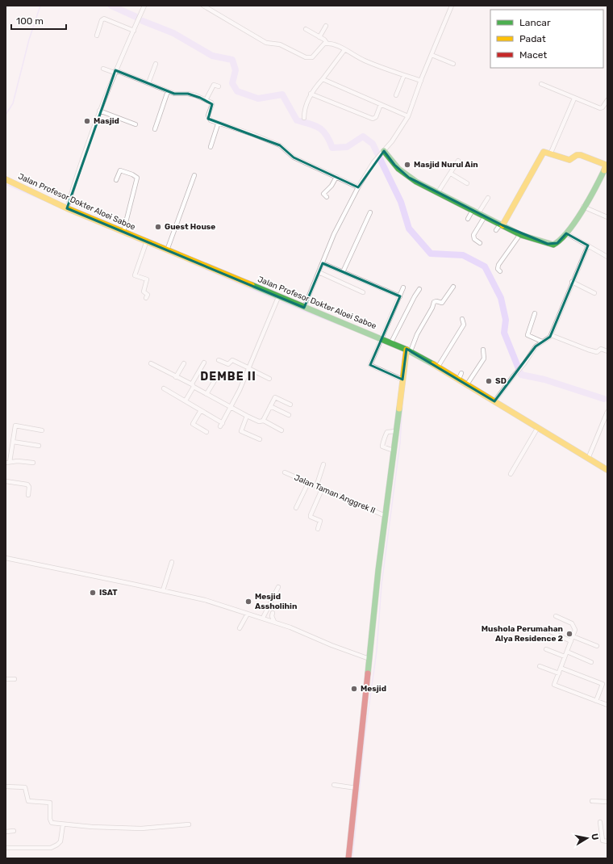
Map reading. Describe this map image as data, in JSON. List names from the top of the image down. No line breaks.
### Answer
{"streets":{"street":["Jalan Profesor Dokter Aloei Saboe","Jalan Taman Anggrek II"]},"districts":["DEMBE II"],"places":["Masjid","Masjid Nurul Ain","Guest House","SD","ISAT","Mesjid Assholihin","Mushola Perumahan Alya Residence 2","Mesjid"],"legend":["Lancar","Padat","Macet"],"scale_bar":"100 m","north":"right"}
